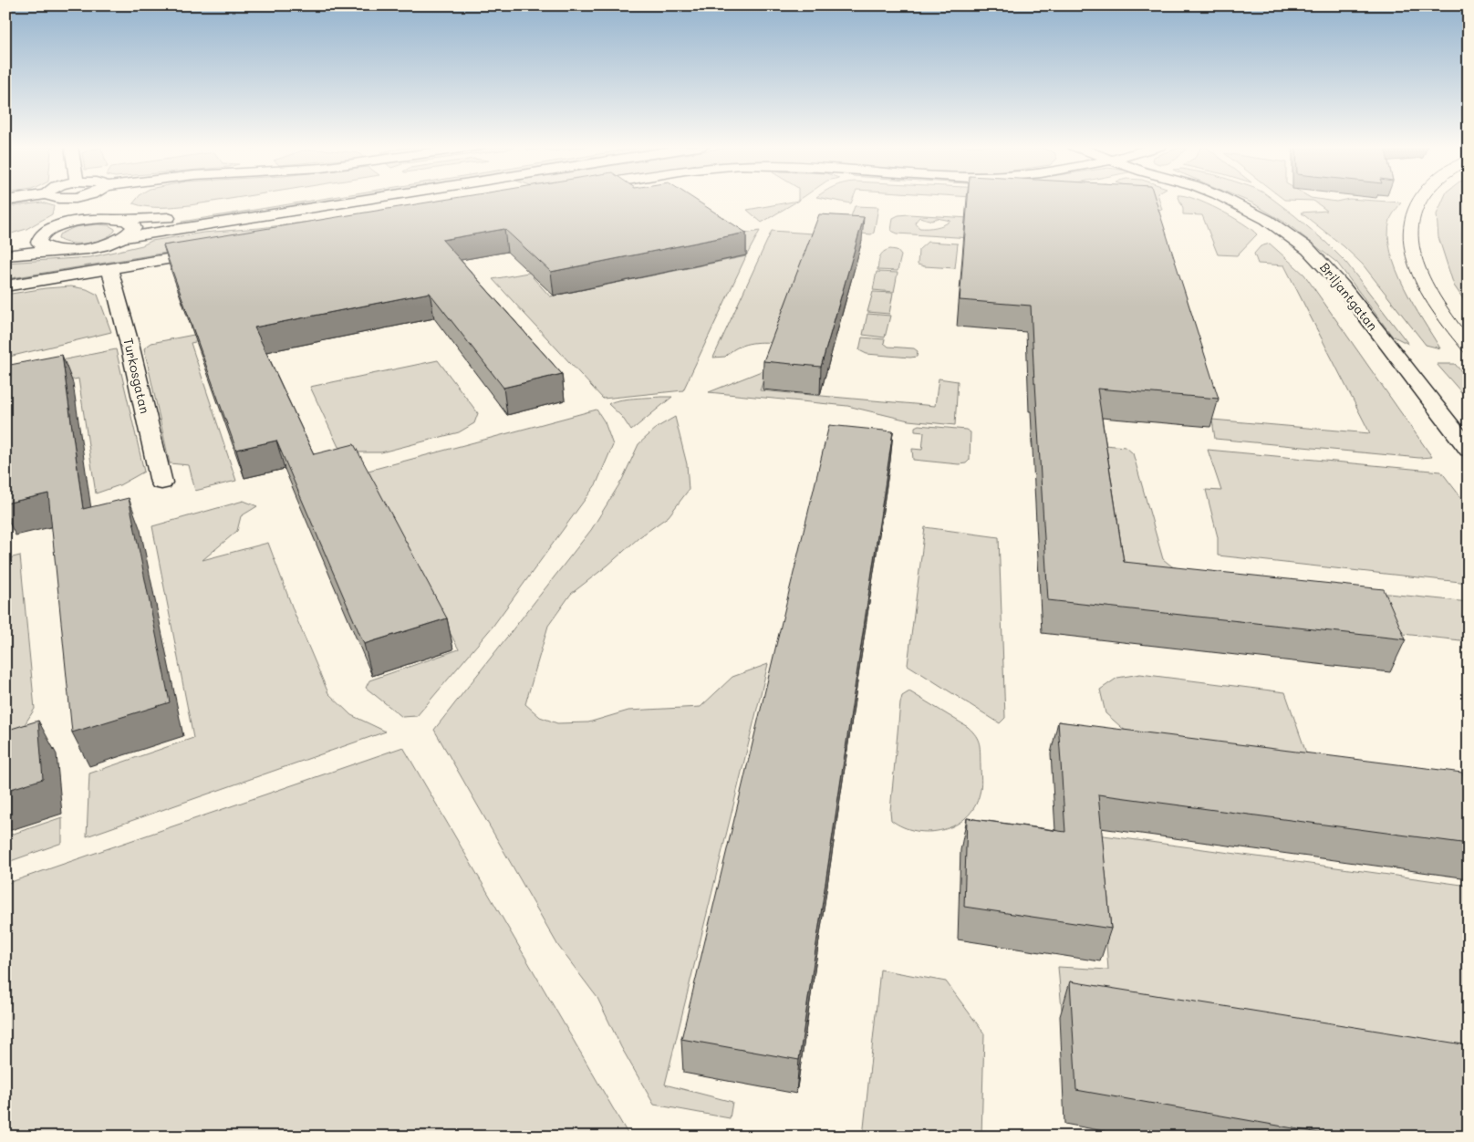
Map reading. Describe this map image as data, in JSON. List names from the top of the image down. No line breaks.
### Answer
{"streets":{"street":["Briljantgatan","Turkosgatan"]}}
